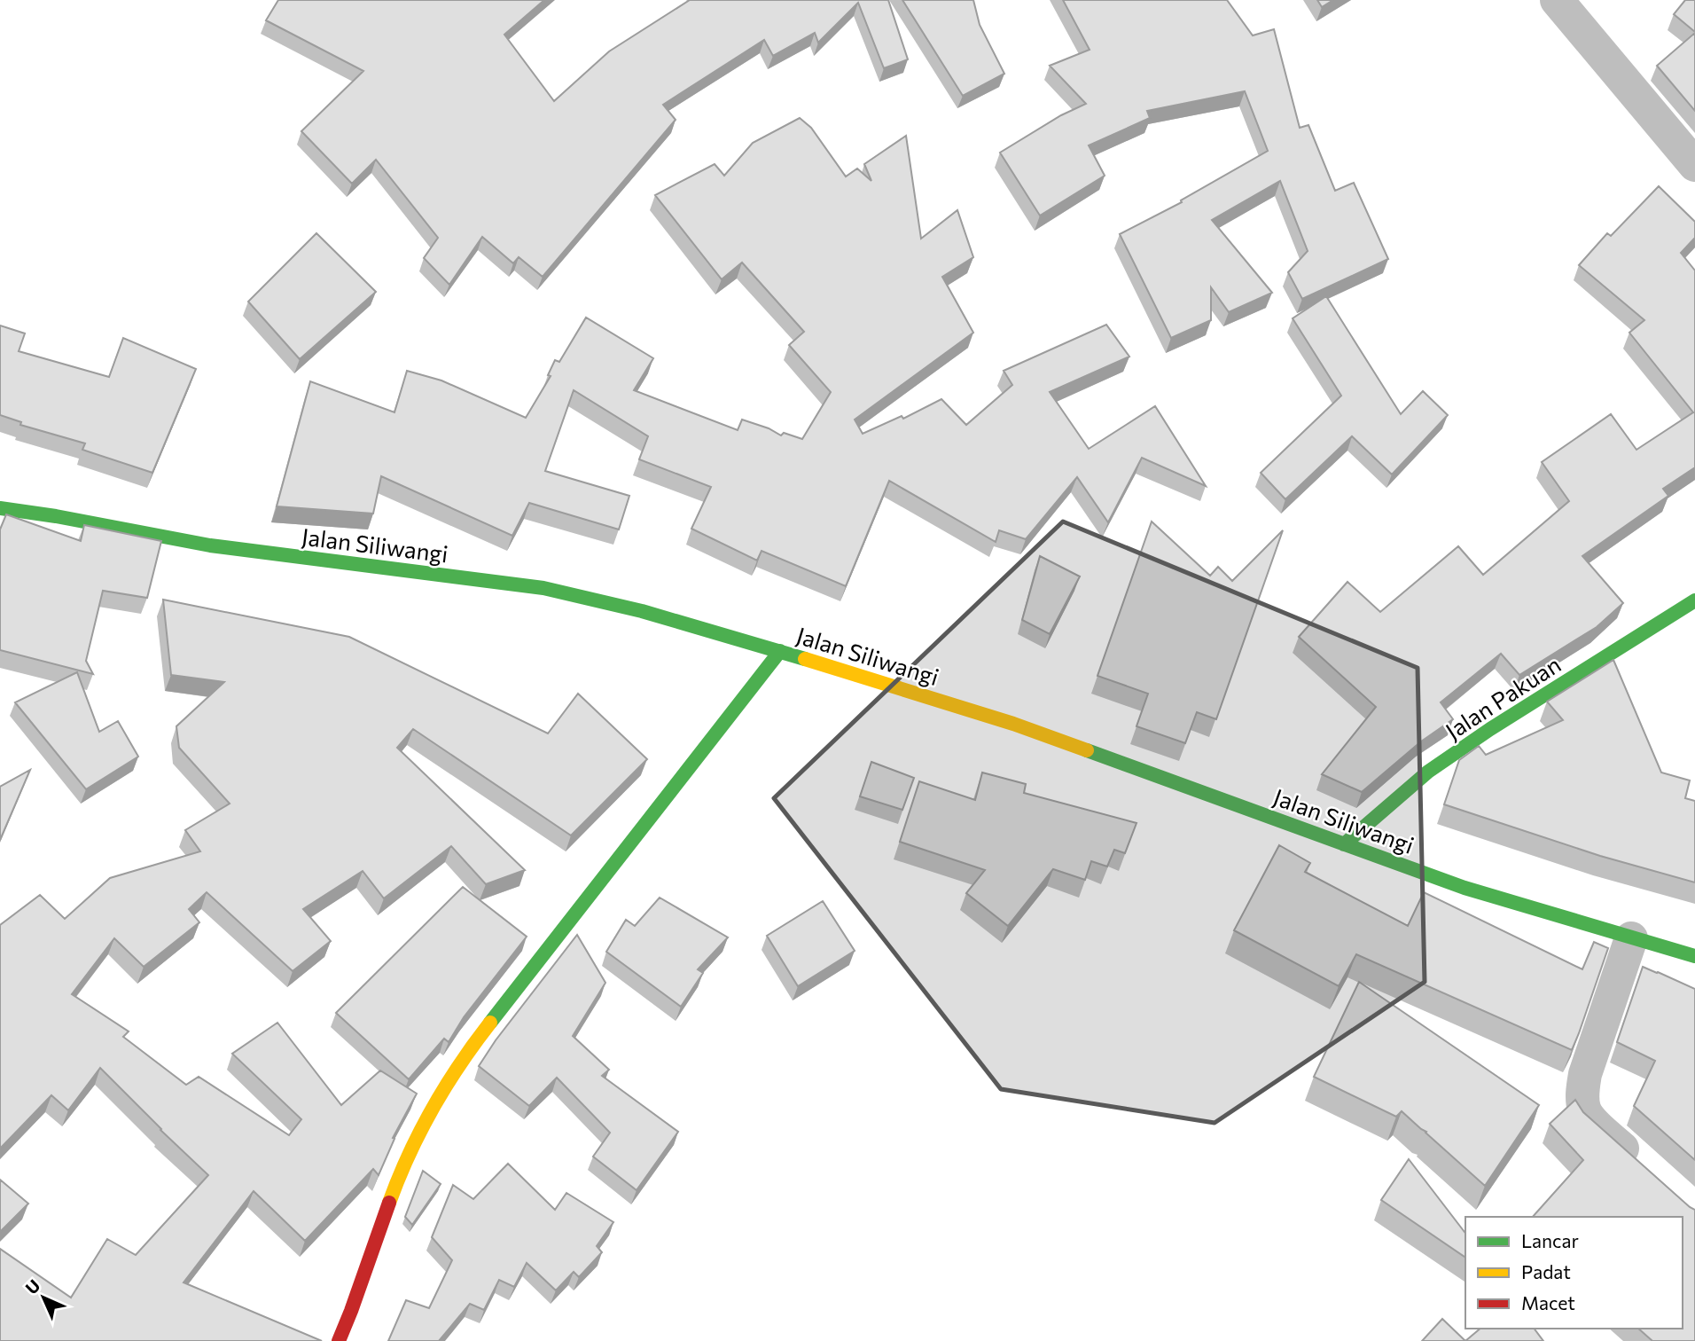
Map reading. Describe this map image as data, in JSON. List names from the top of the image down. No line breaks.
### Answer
{"streets":{"main road":["Jalan Siliwangi","Jalan Pakuan"]},"crossings":[["Jalan Siliwangi","Jalan Pakuan"]],"legend":["Lancar","Padat","Macet"],"north":"top left"}
